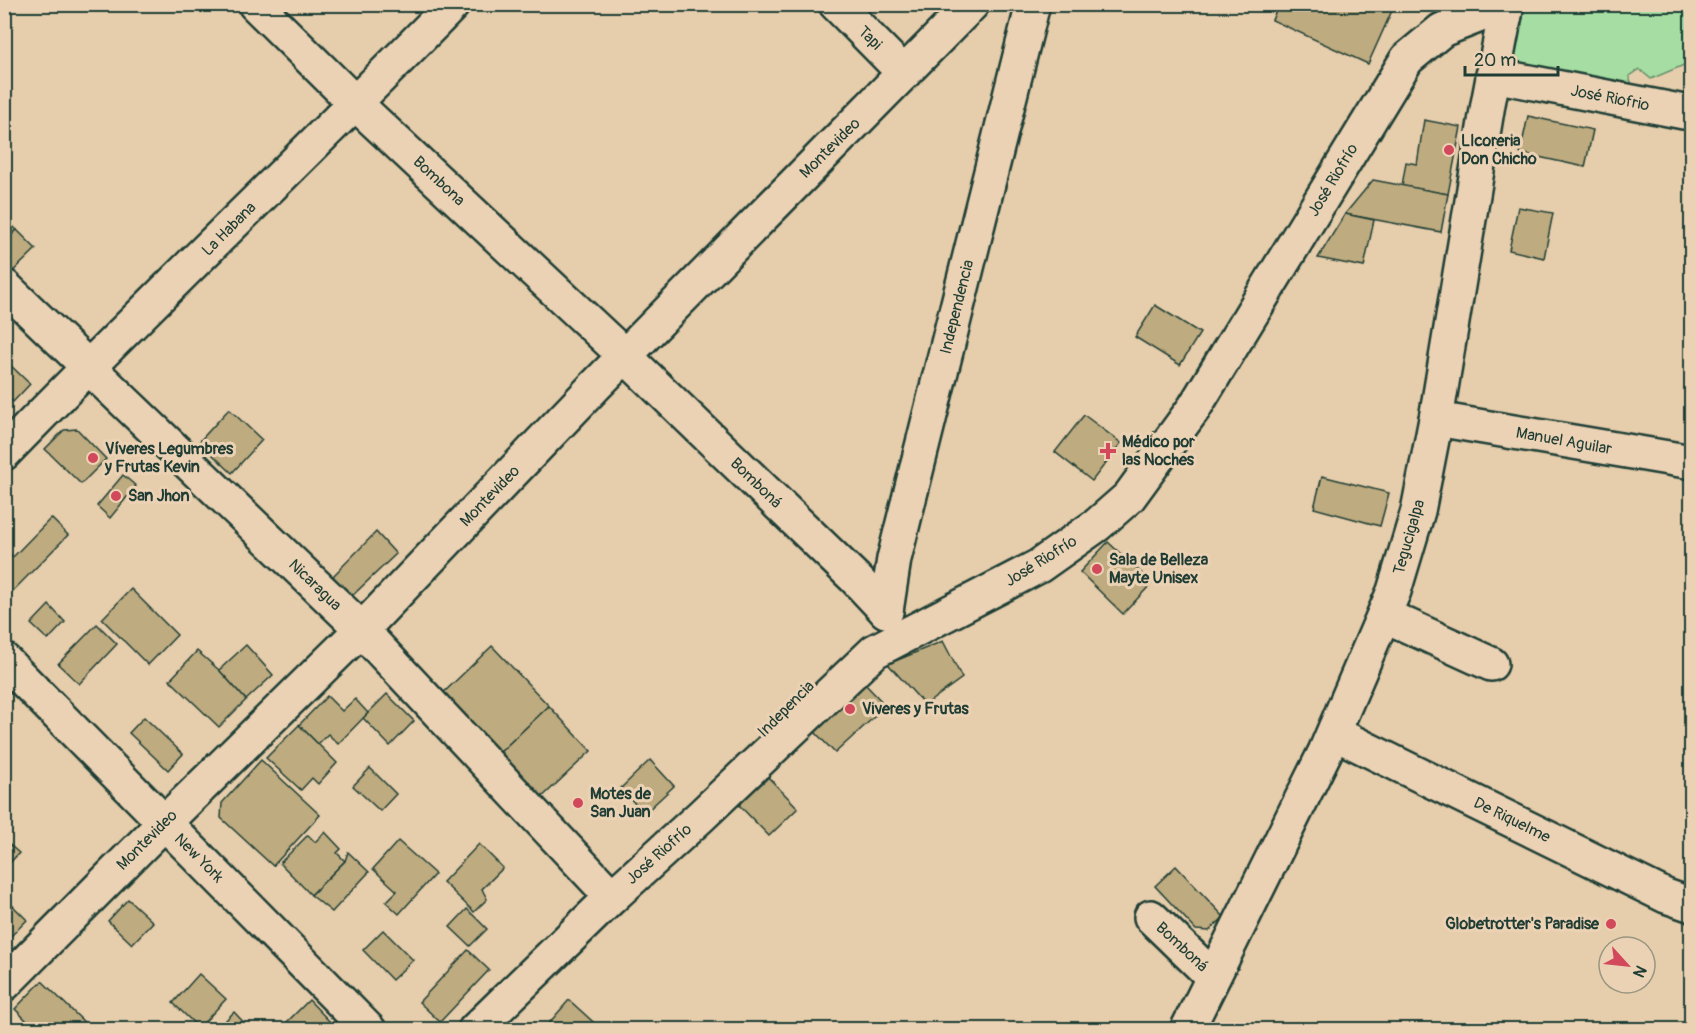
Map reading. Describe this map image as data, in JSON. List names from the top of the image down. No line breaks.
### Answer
{"streets":{"street":["Tapi","José Riofrio","Montevideo","José Riofrío","Bombona","La Habana","Independencia","Manuel Aguilar","Bomboná","Tegucigalpa","Nicaragua","Indepencia","De Riquelme","New York"]},"crossings":[["Tapi","Montevideo"],["José Riofrio","Tegucigalpa"],["Montevideo","Bombona"],["Montevideo","Bomboná"],["Montevideo","Nicaragua"],["Montevideo","New York"],["José Riofrío","Tegucigalpa"],["José Riofrío","Nicaragua"],["José Riofrío","Indepencia"],["Bombona","La Habana"],["Bombona","Bomboná"],["La Habana","Nicaragua"],["Independencia","Bomboná"],["Independencia","Indepencia"],["Manuel Aguilar","Tegucigalpa"],["Bomboná","Tegucigalpa"],["Bomboná","Indepencia"],["Tegucigalpa","De Riquelme"]],"places":{"other":["LIcoreria Don Chicho","Víveres Legumbres y Frutas Kevin","San Jhon","Sala de Belleza Mayte Unisex","Viveres y Frutas","Motes de San Juan","Globetrotter's Paradise"],"health":["Médico por las Noches"]},"scale_bar":"20 m","north":"bottom right"}
